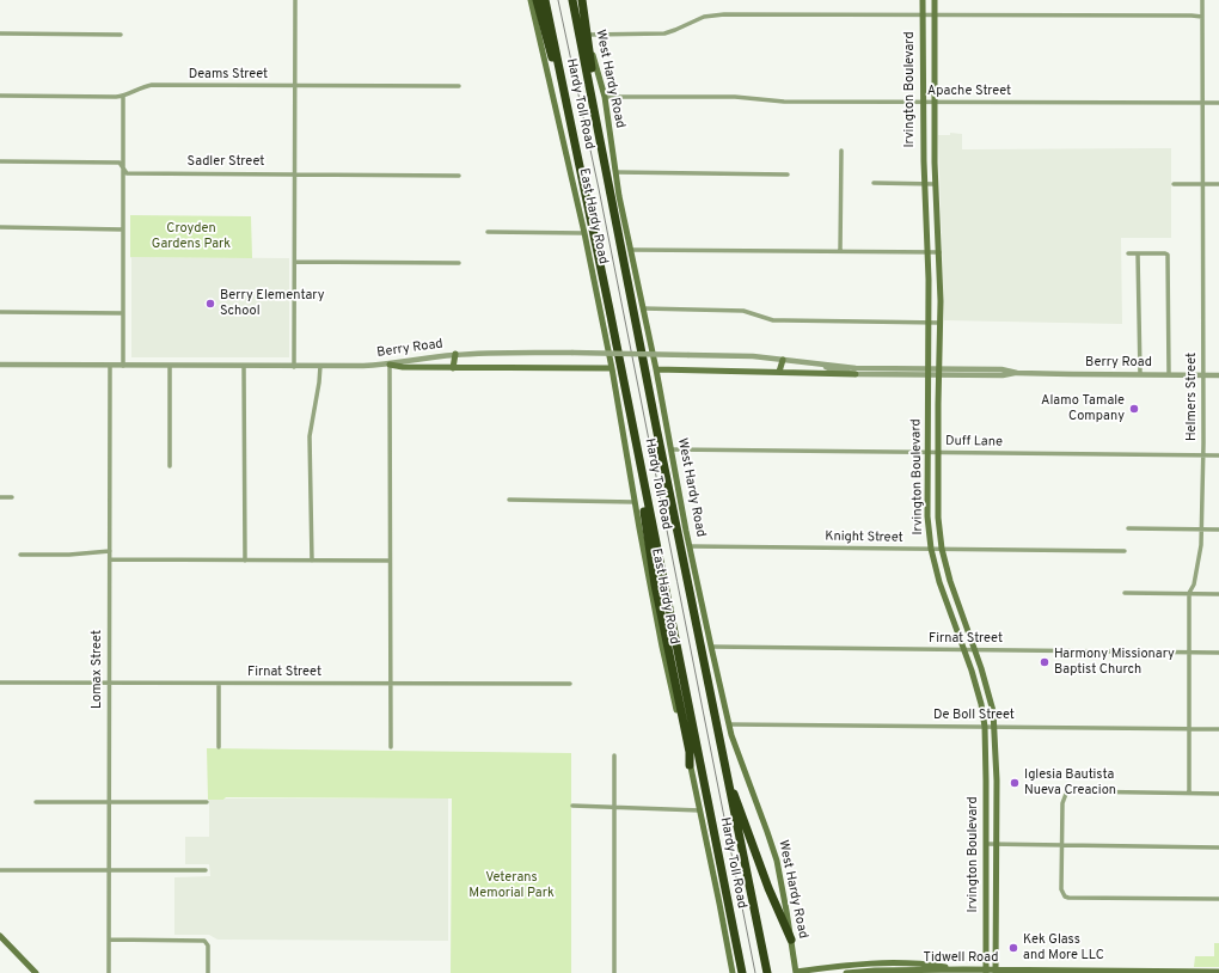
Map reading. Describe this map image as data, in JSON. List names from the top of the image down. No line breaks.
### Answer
{"streets":{"highway":["Hardy Toll Road"],"main road":["West Hardy Road","Irvington Boulevard","East Hardy Road","Tidwell Road"],"street":["Deams Street","Apache Street","Sadler Street","Berry Road","Helmers Street","Duff Lane","Knight Street","Firnat Street","Lomax Street","De Boll Street"]},"crossings":[["West Hardy Road","Apache Street"],["West Hardy Road","Hardy Toll Road"],["West Hardy Road","Duff Lane"],["West Hardy Road","Knight Street"],["West Hardy Road","Firnat Street"],["West Hardy Road","De Boll Street"],["Irvington Boulevard","Apache Street"],["Irvington Boulevard","Berry Road"],["Irvington Boulevard","Duff Lane"],["Irvington Boulevard","Knight Street"],["Irvington Boulevard","Firnat Street"],["Irvington Boulevard","De Boll Street"],["Irvington Boulevard","Tidwell Road"],["Apache Street","Helmers Street"],["Berry Road","Helmers Street"],["Berry Road","Lomax Street"],["Helmers Street","Duff Lane"],["Helmers Street","Firnat Street"],["Helmers Street","De Boll Street"],["Firnat Street","Lomax Street"]],"parks":["Croyden Gardens Park","Veterans Memorial Park"],"places":["Berry Elementary School","Alamo Tamale Company","Harmony Missionary Baptist Church","Iglesia Bautista Nueva Creacion","Kek Glass and More LLC"]}
